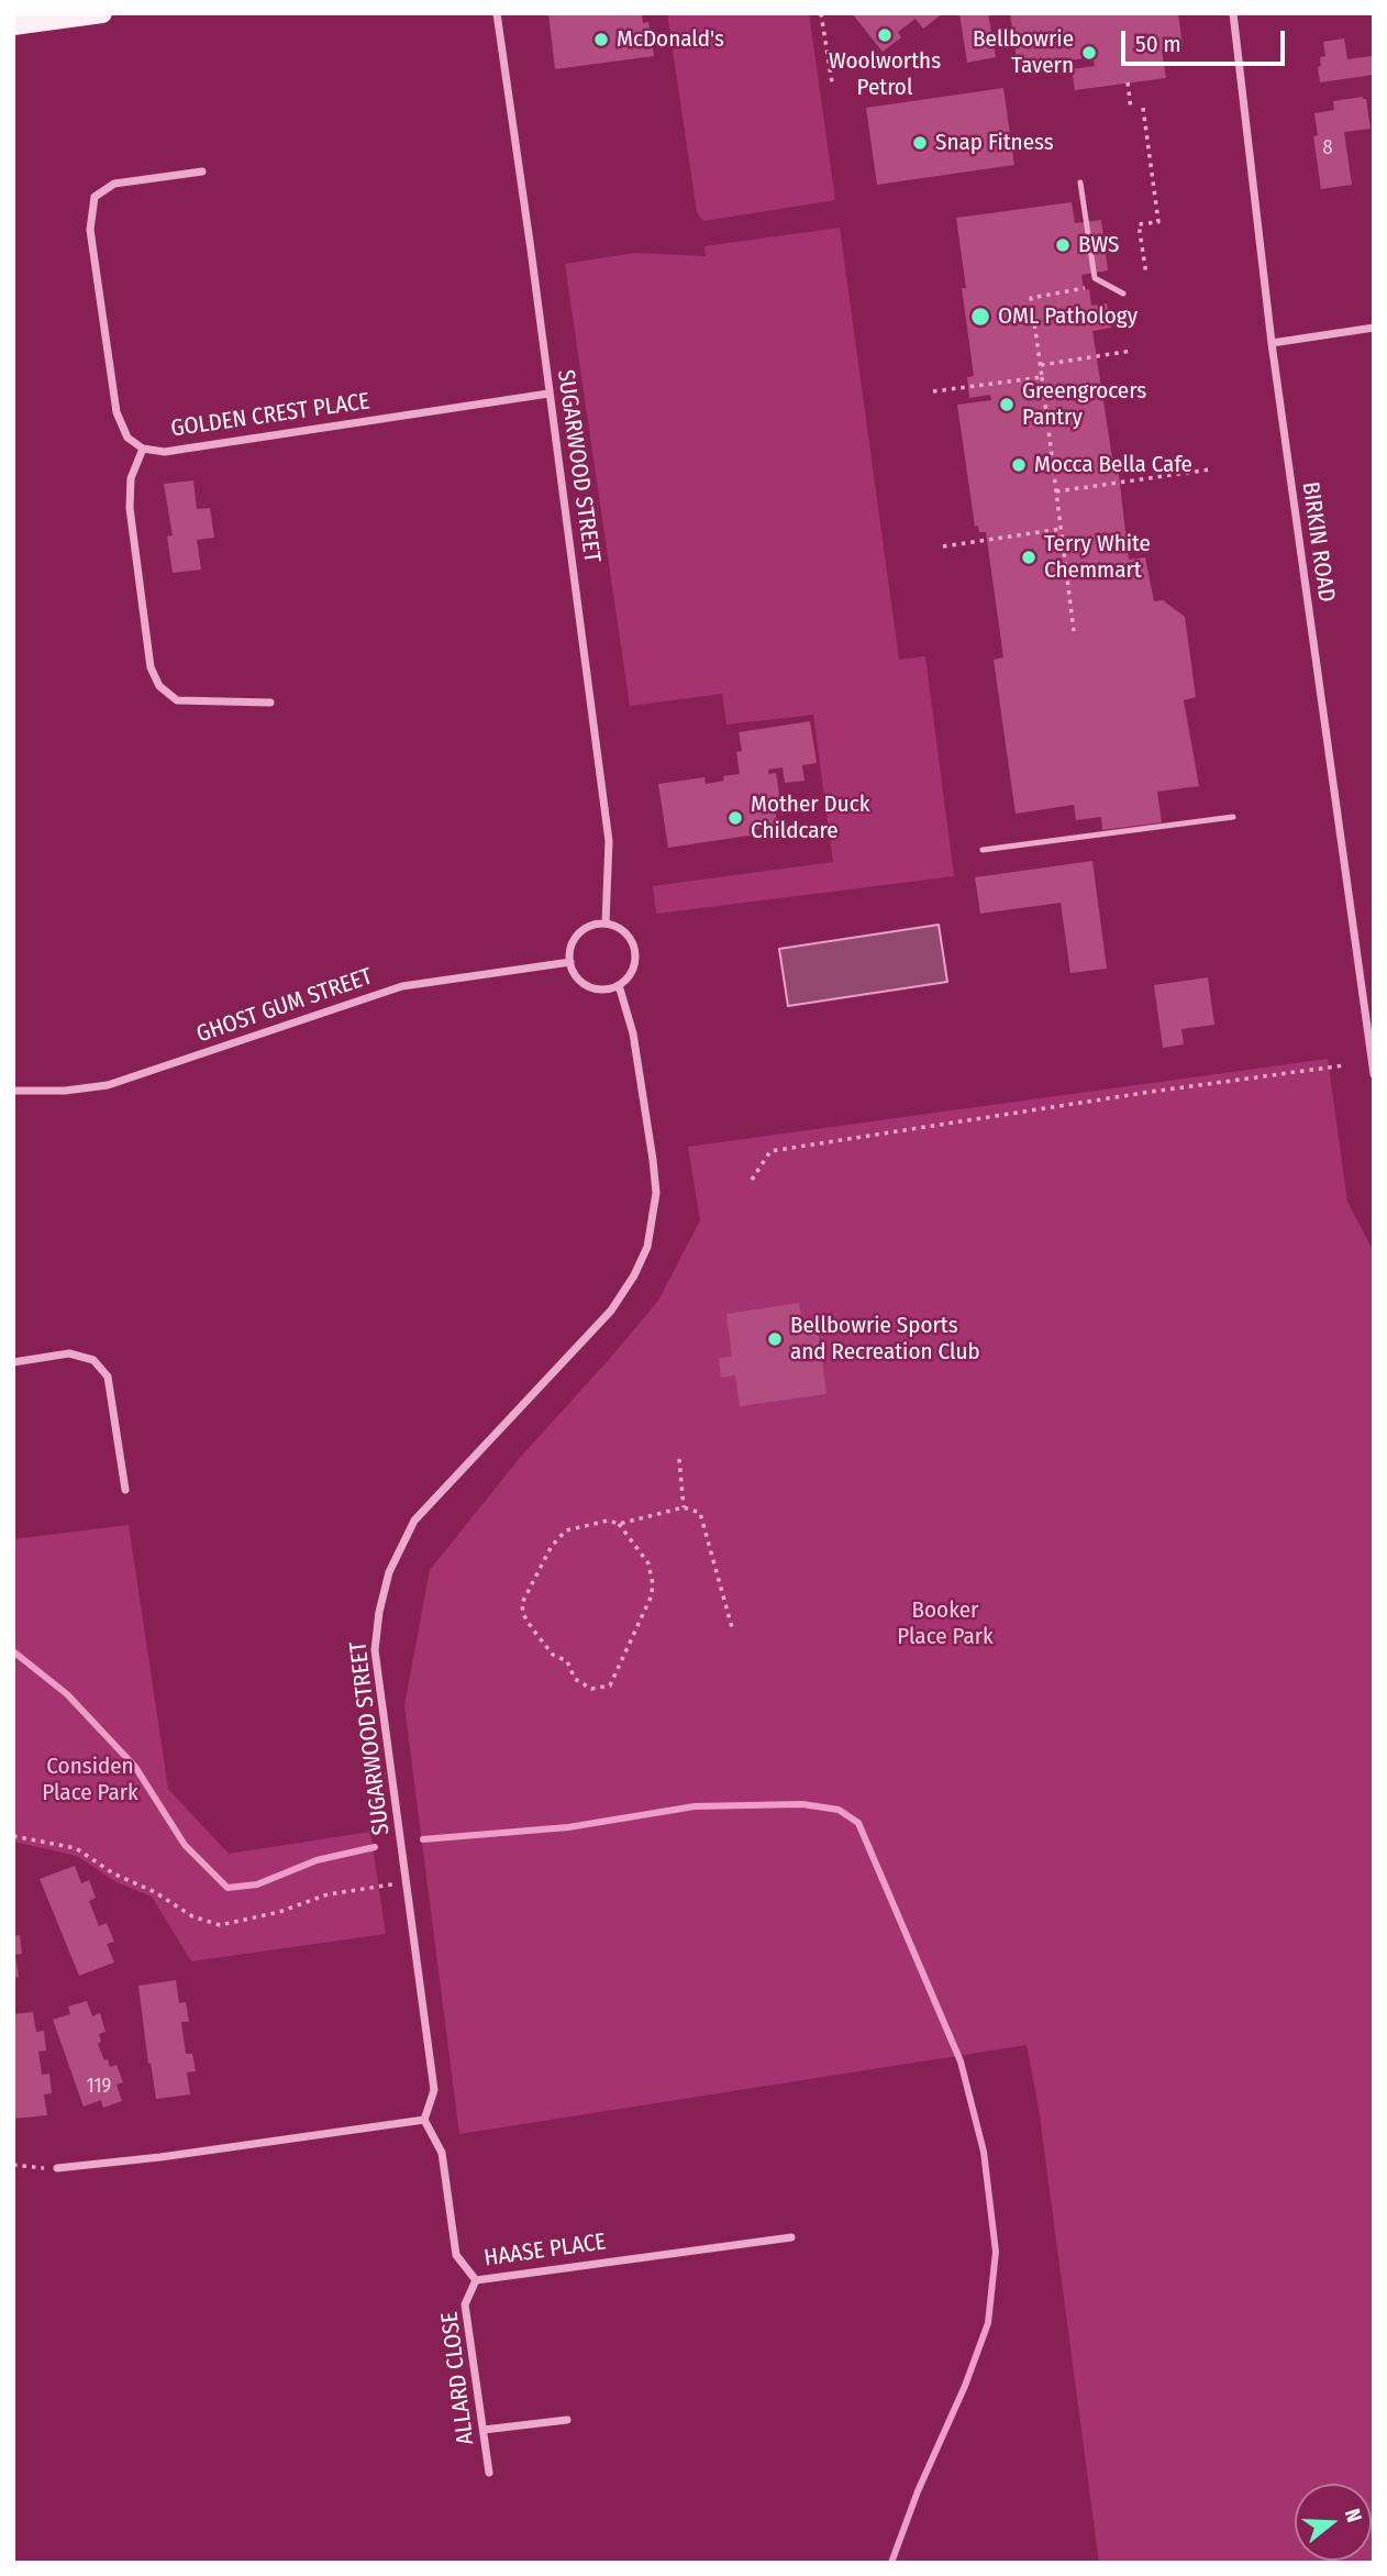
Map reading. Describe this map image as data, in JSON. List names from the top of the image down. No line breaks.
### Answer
{"streets":{"street":["GOLDEN CREST PLACE","SUGARWOOD STREET","BIRKIN ROAD","GHOST GUM STREET","HAASE PLACE","ALLARD CLOSE"]},"crossings":[["GOLDEN CREST PLACE","SUGARWOOD STREET"],["SUGARWOOD STREET","GHOST GUM STREET"],["SUGARWOOD STREET","HAASE PLACE"],["HAASE PLACE","ALLARD CLOSE"]],"parks":["Booker Place Park","Considen Place Park"],"places":["Woolworths Petrol","McDonald's","Bellbowrie Tavern","Snap Fitness","BWS","OML Pathology","Greengrocers Pantry","Mocca Bella Cafe","Terry White Chemmart","Mother Duck Childcare","Bellbowrie Sports and Recreation Club"],"house_numbers":["8","119"],"scale_bar":"50 m","north":"right"}
